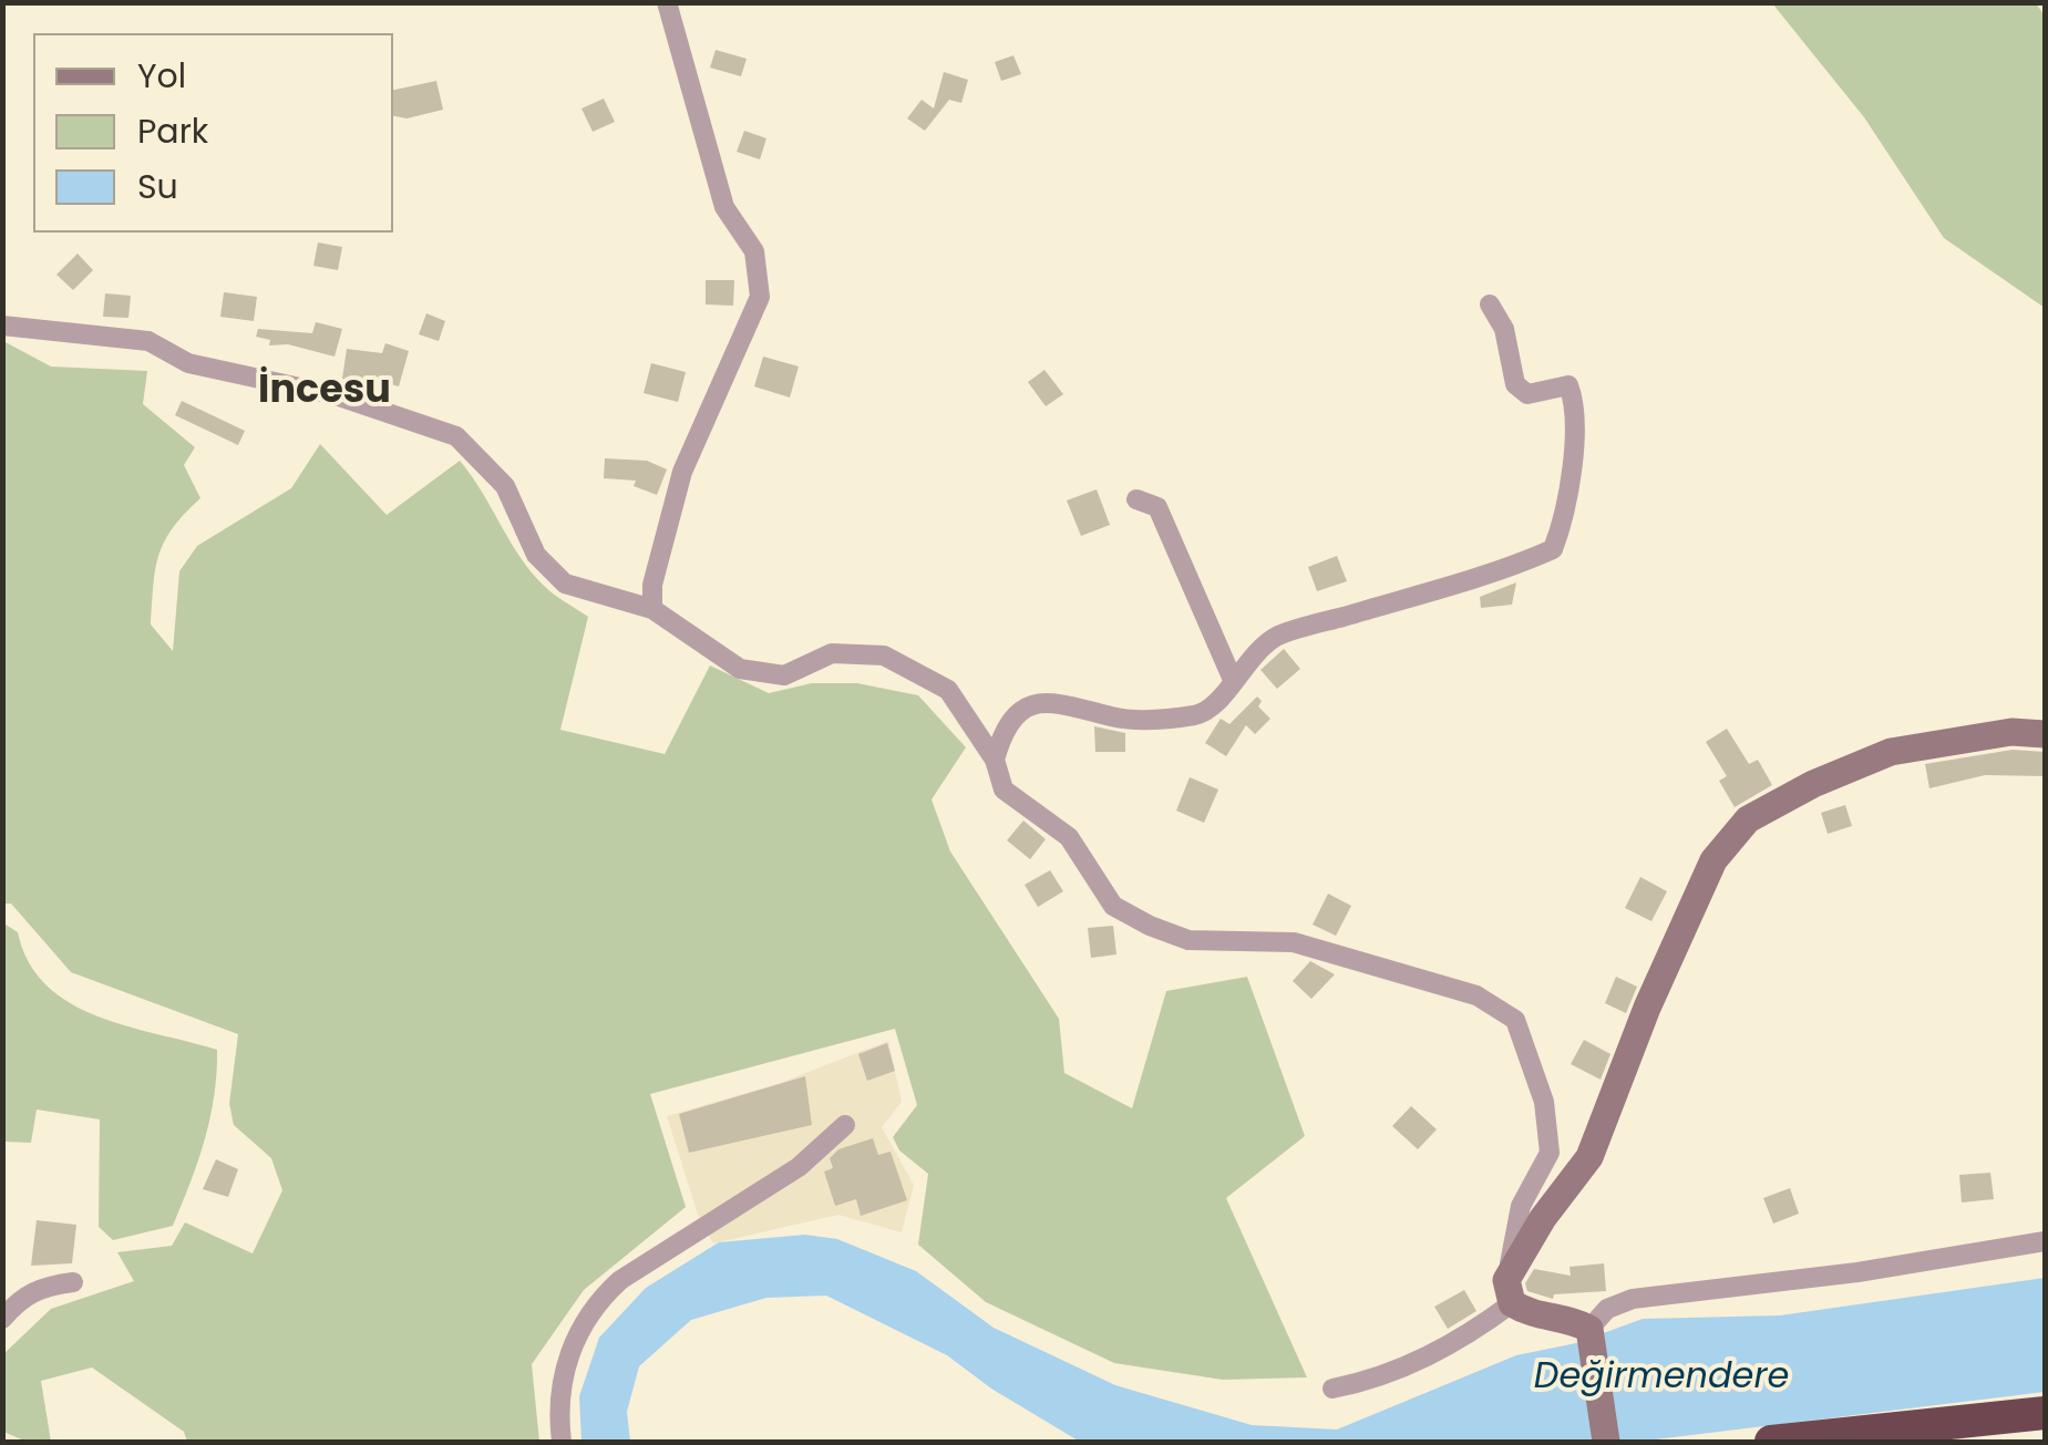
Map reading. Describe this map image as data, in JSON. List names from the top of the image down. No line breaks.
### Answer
{"districts":["İncesu"],"water":["Değirmendere"],"legend":["Yol","Park","Su"]}
